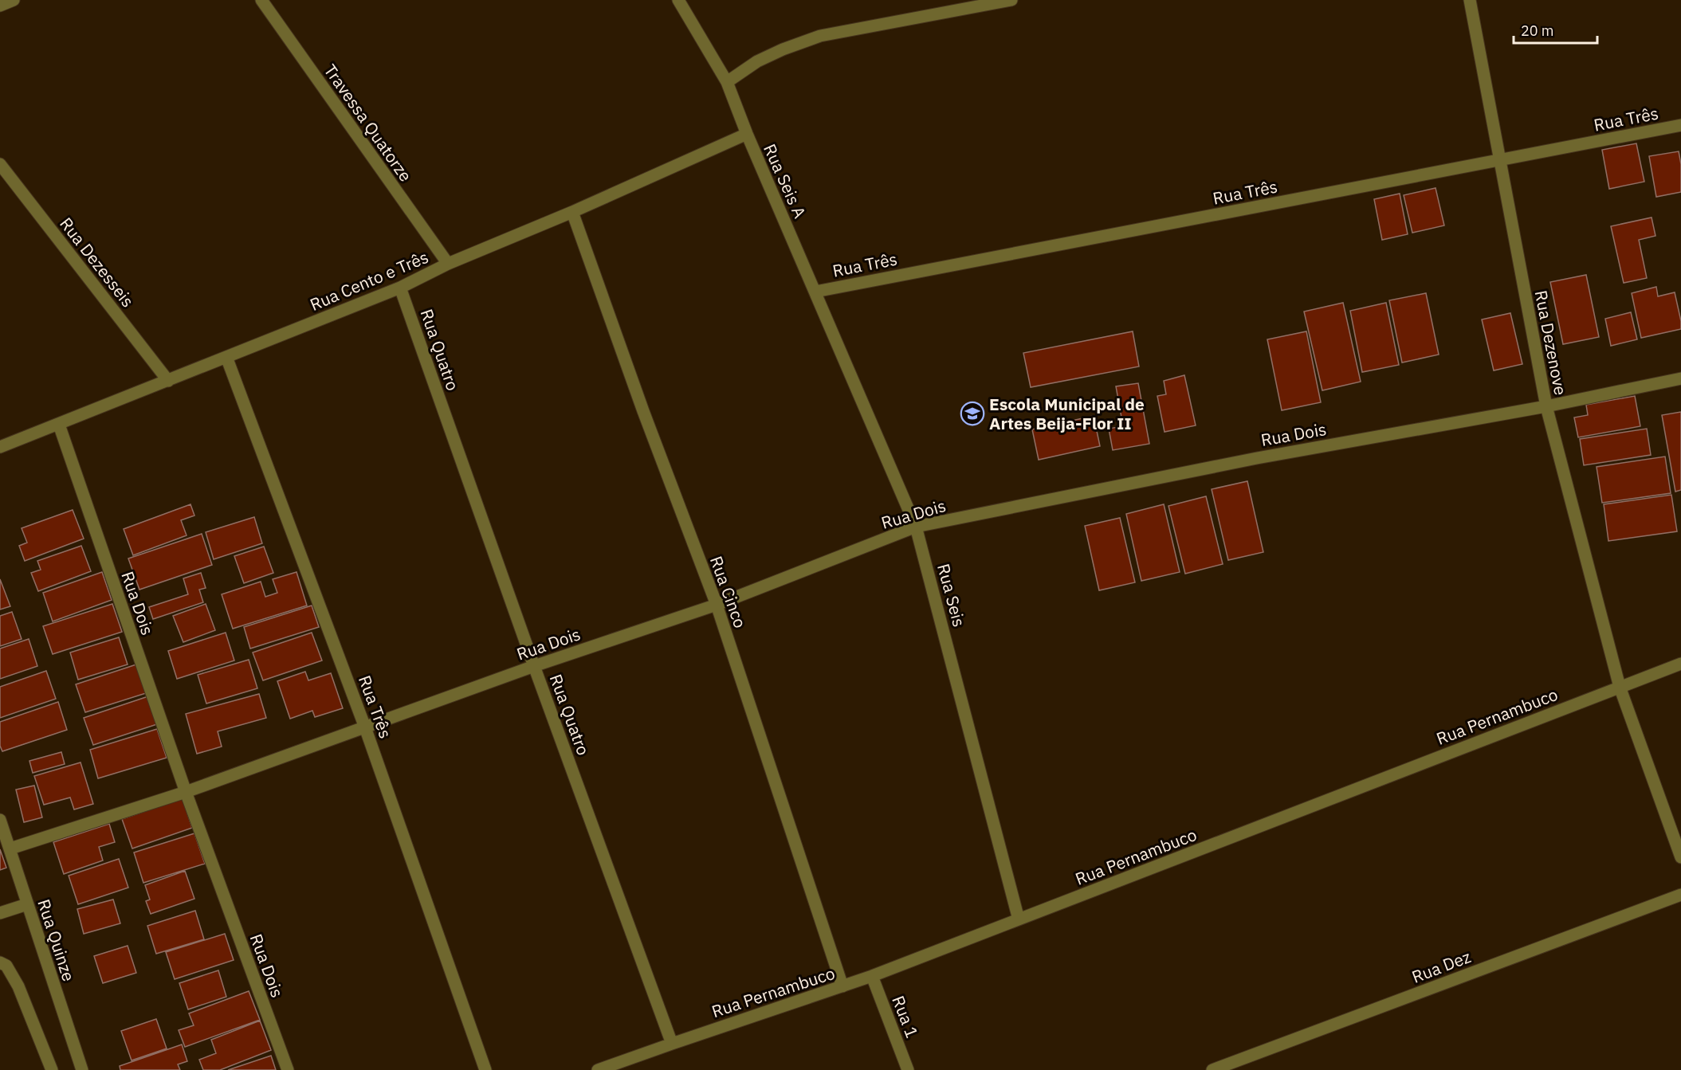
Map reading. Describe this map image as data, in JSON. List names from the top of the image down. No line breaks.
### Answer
{"streets":{"street":["Rua Três","Travessa Quatorze","Rua Seis A","Rua Dezesseis","Rua Cento e Três","Rua Dezenove","Rua Quatro","Rua Dois","Rua Cinco","Rua Seis","Rua Pernambuco","Rua Quinze","Rua Dez","Rua 1"]},"crossings":[["Rua Três","Rua Seis A"],["Rua Três","Rua Cento e Três"],["Rua Três","Rua Dezenove"],["Rua Três","Rua Dois"],["Rua Três","Rua Seis"],["Travessa Quatorze","Rua Cento e Três"],["Rua Seis A","Rua Cento e Três"],["Rua Seis A","Rua Seis"],["Rua Dezesseis","Rua Cento e Três"],["Rua Cento e Três","Rua Quatro"],["Rua Cento e Três","Rua Dois"],["Rua Cento e Três","Rua Cinco"],["Rua Dezenove","Rua Dois"],["Rua Dezenove","Rua Pernambuco"],["Rua Quatro","Rua Dois"],["Rua Quatro","Rua Pernambuco"],["Rua Dois","Rua Cinco"],["Rua Dois","Rua Seis"],["Rua Dois","Rua Quinze"],["Rua Cinco","Rua Pernambuco"],["Rua Seis","Rua Pernambuco"],["Rua Pernambuco","Rua 1"]],"places":{"school or university":["Escola Municipal de Artes Beija-Flor II"]},"scale_bar":"20 m"}
